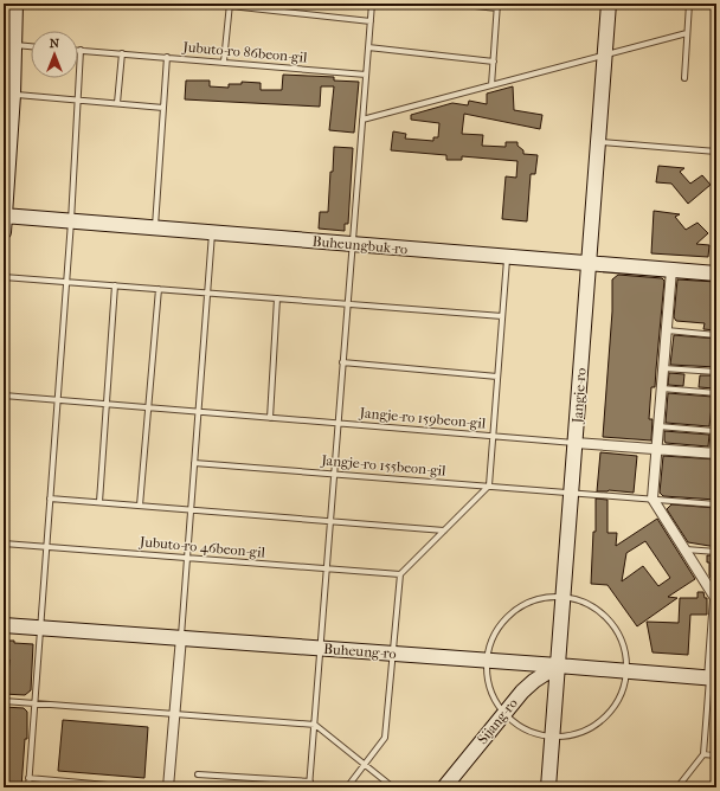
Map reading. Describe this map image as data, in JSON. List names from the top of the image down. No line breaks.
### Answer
{"streets":{"main road":["Buheungbuk-ro","Jangje-ro","Buheung-ro","Sijang-ro"],"lane":["Jubuto-ro 86beon-gil","Jangje-ro 159beon-gil","Jangje-ro 155beon-gil","Jubuto-ro 46beon-gil"]},"crossings":[["Buheungbuk-ro","Jangje-ro"],["Jangje-ro","Jangje-ro 159beon-gil"],["Jangje-ro","Jangje-ro 155beon-gil"],["Jangje-ro","Buheung-ro"],["Jangje-ro","Sijang-ro"],["Buheung-ro","Sijang-ro"]],"north":"top"}
